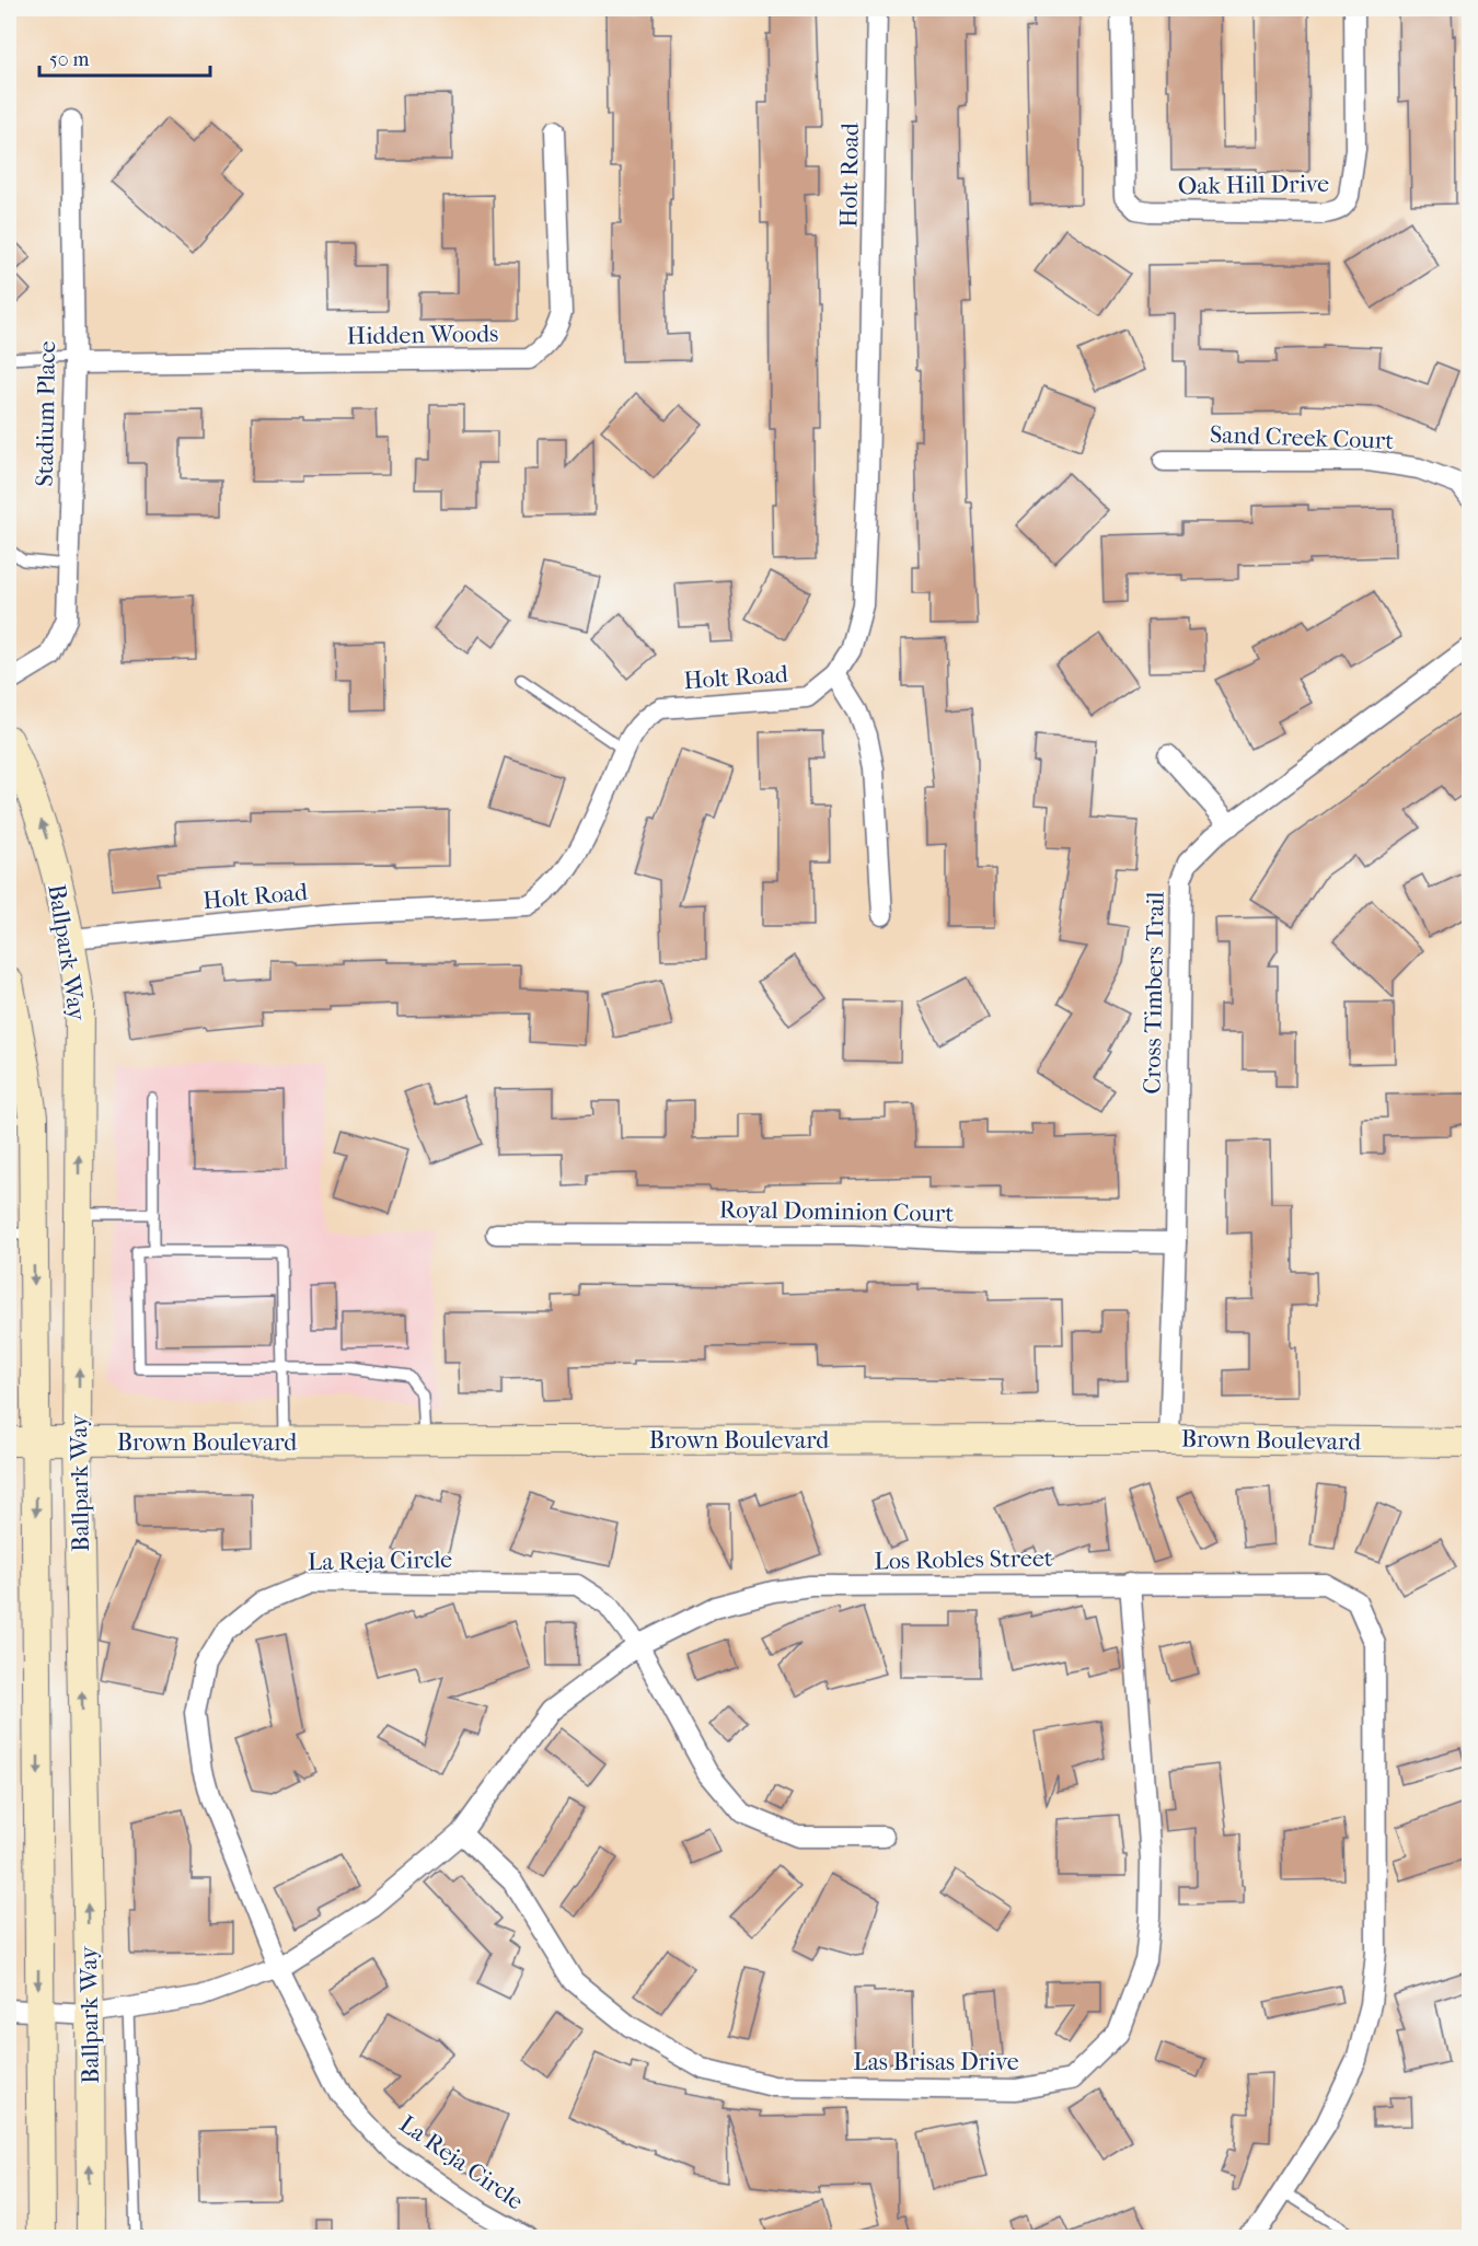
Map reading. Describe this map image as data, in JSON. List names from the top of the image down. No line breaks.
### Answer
{"streets":{"main road":["Ballpark Way","Brown Boulevard"],"street":["Holt Road","Oak Hill Drive","Hidden Woods","Stadium Place","Sand Creek Court","Cross Timbers Trail","Royal Dominion Court","Los Robles Street","La Reja Circle","Las Brisas Drive"]},"crossings":[["Holt Road","Ballpark Way"],["Hidden Woods","Stadium Place"],["Ballpark Way","Brown Boulevard"],["Ballpark Way","Los Robles Street"],["Cross Timbers Trail","Royal Dominion Court"],["Cross Timbers Trail","Brown Boulevard"],["Los Robles Street","La Reja Circle"],["Los Robles Street","Las Brisas Drive"]],"scale_bar":"50 m"}
